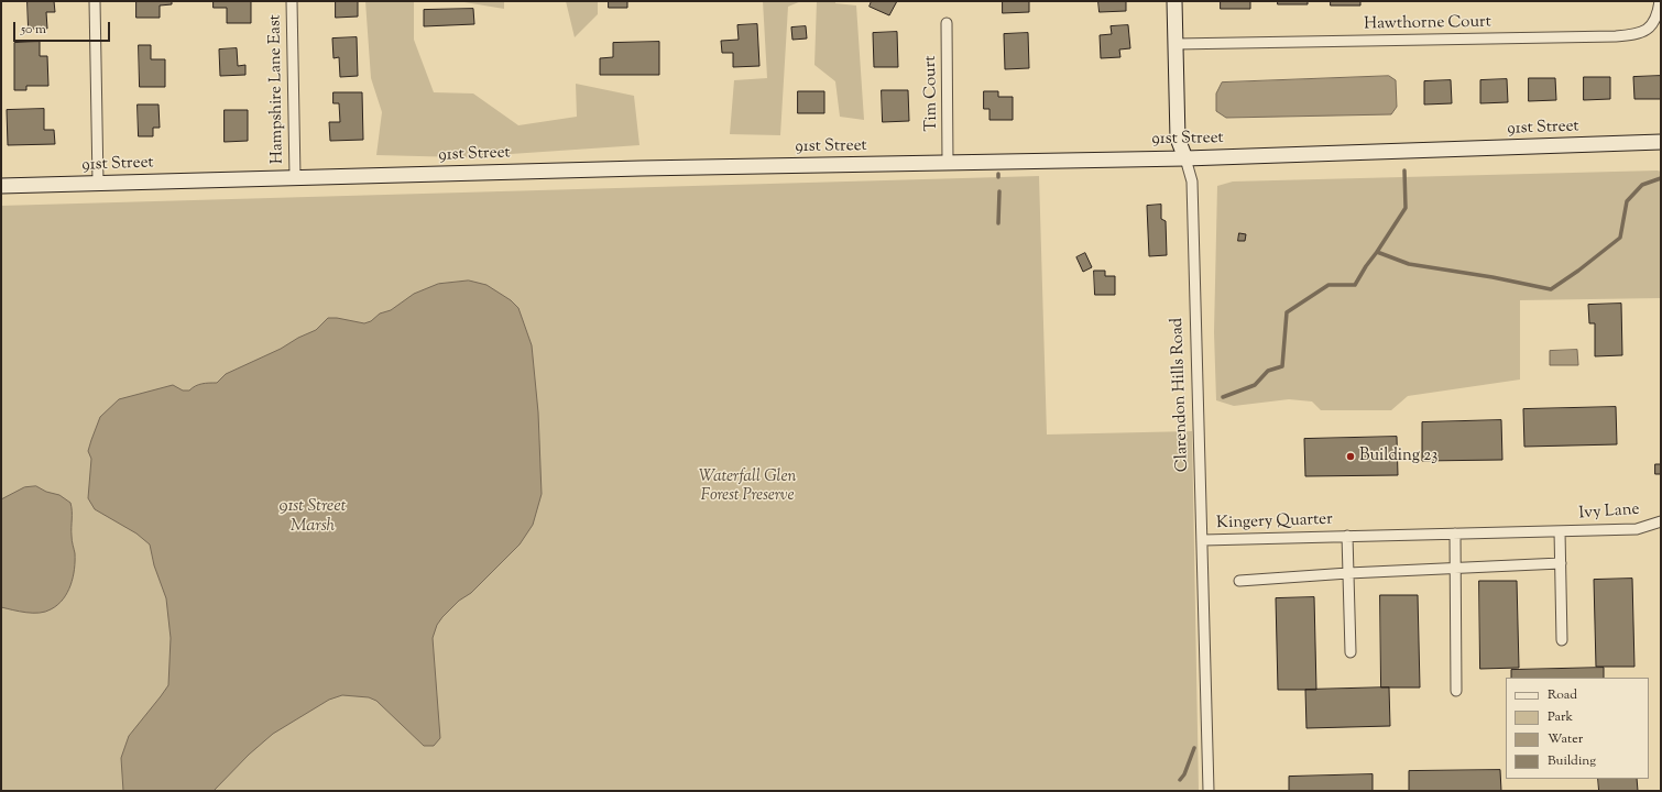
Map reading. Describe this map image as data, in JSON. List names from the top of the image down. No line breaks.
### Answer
{"streets":{"main road":["91st Street","Clarendon Hills Road"],"street":["Hawthorne Court","Hampshire Lane East","Tim Court","Ivy Lane","Kingery Quarter"]},"crossings":[["Hawthorne Court","Clarendon Hills Road"],["Hampshire Lane East","91st Street"],["Tim Court","91st Street"],["91st Street","Clarendon Hills Road"],["Clarendon Hills Road","Kingery Quarter"],["Ivy Lane","Kingery Quarter"]],"water":["91st Street Marsh"],"parks":["Waterfall Glen Forest Preserve"],"places":["Building 23"],"legend":["Road","Park","Water","Building"],"scale_bar":"50 m"}
